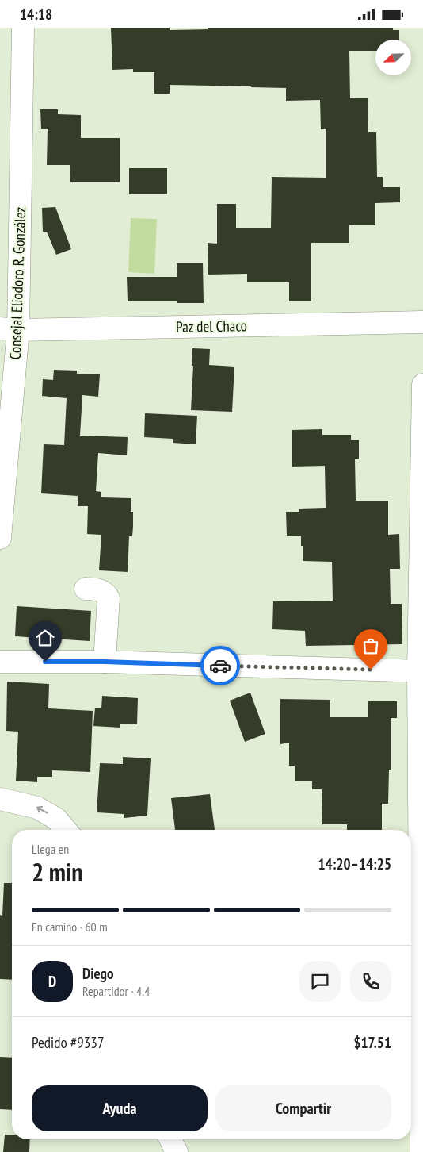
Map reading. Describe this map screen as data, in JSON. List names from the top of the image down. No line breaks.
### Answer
{"streets":{"street":["Consejal Eliodoro R. González","Paz del Chaco"]},"crossings":[["Consejal Eliodoro R. González","Paz del Chaco"]],"north":"bottom left","page":{"status":"14:18","heading":["2 min","Llega en","14:20–14:25"],"panel":["Diego","Repartidor · 4.4","Pedido #9337","$17.51"],"bar":"En camino · 60 m","round":"D","buttons":["Ayuda","Compartir"]}}
